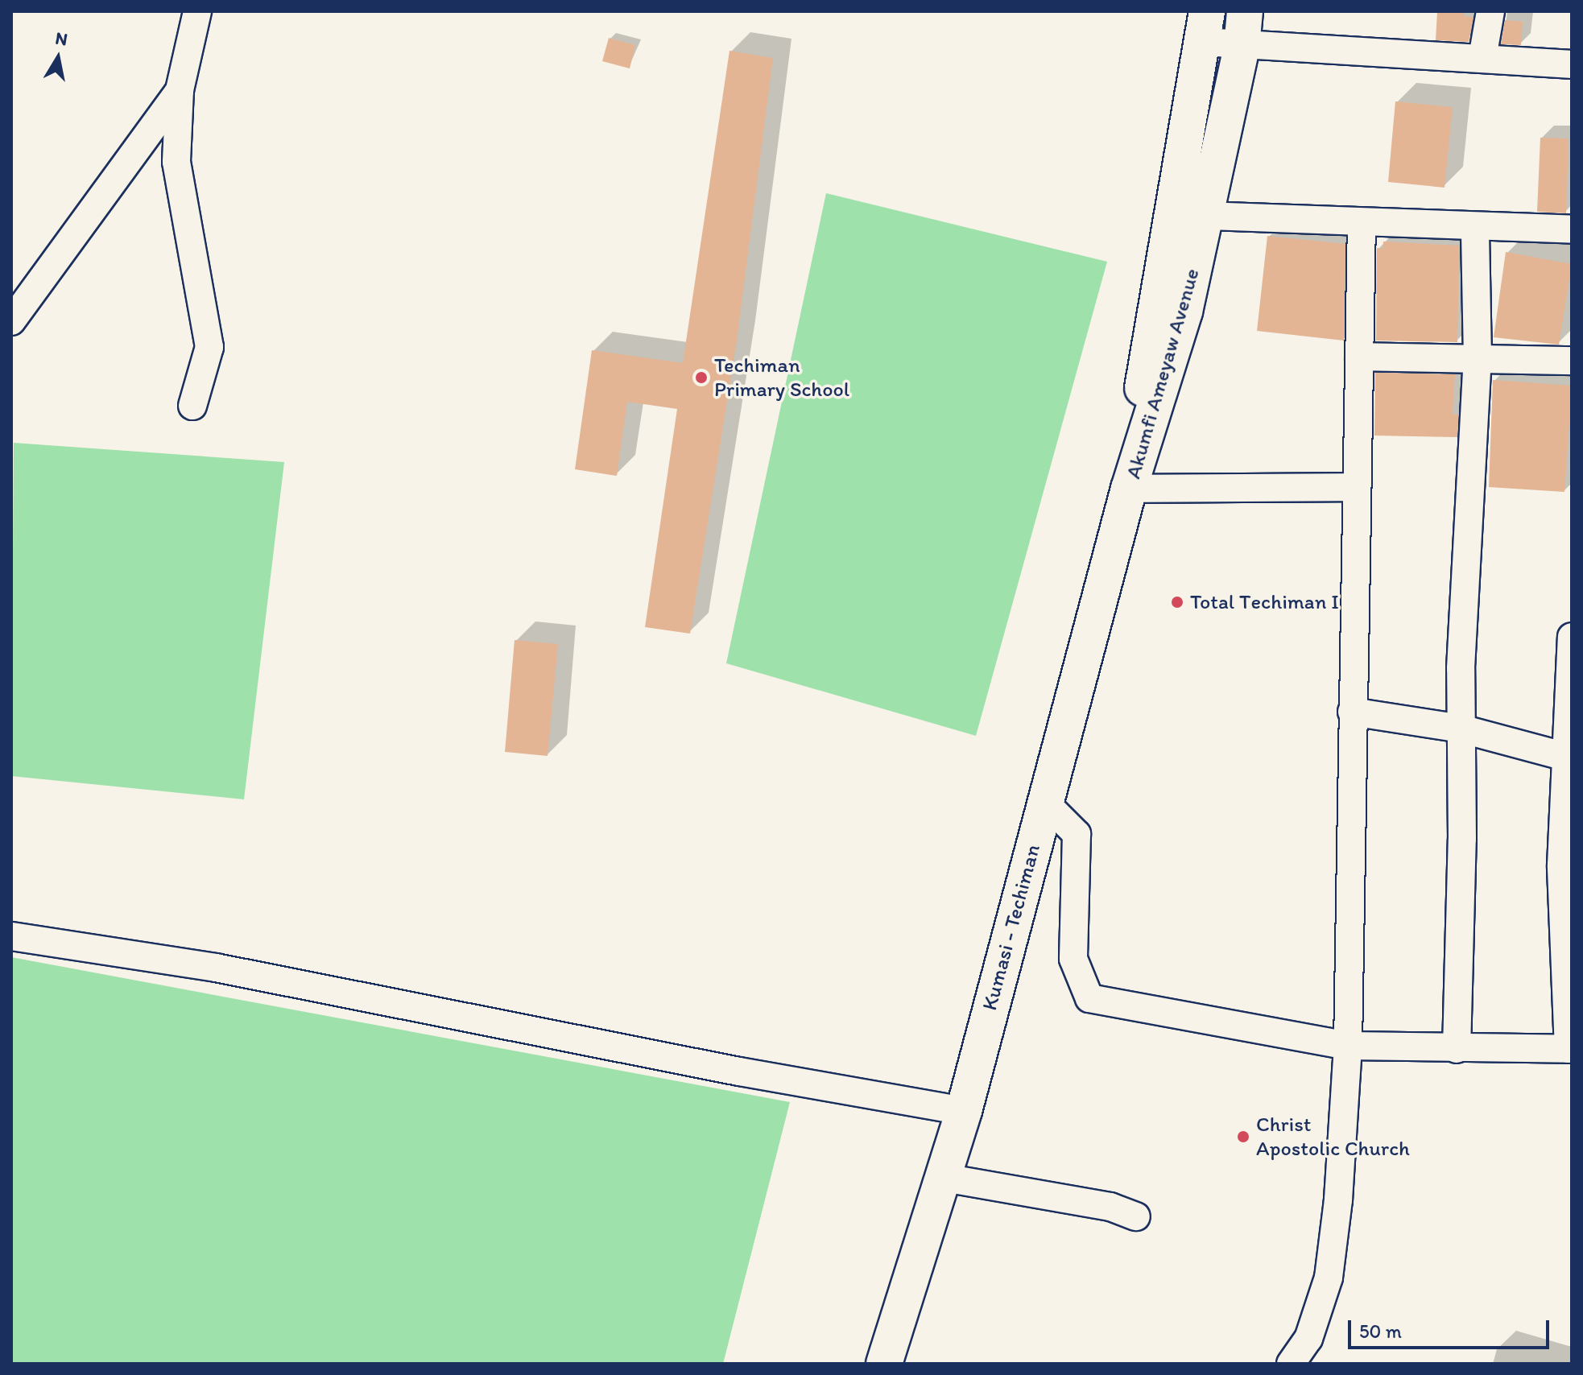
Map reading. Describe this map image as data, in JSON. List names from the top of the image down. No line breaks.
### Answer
{"streets":{"highway":["Akumfi Ameyaw Avenue","Kumasi - Techiman"]},"crossings":[["Akumfi Ameyaw Avenue","Kumasi - Techiman"]],"places":["Techiman Primary School","Total Techiman I","Christ Apostolic Church"],"scale_bar":"50 m","north":"top"}
